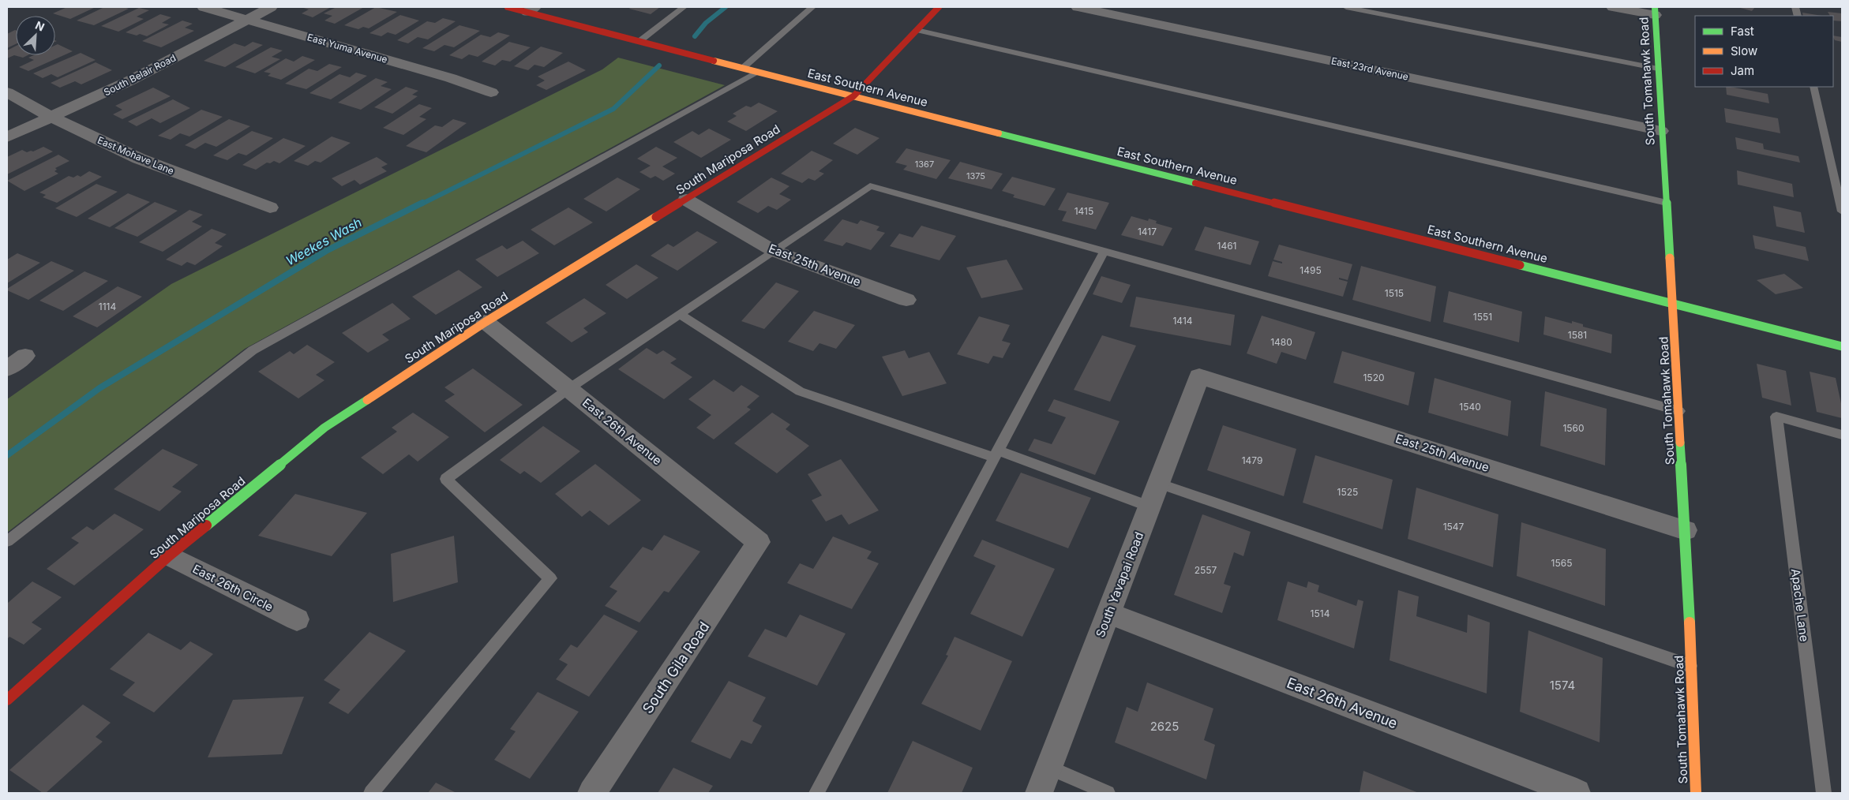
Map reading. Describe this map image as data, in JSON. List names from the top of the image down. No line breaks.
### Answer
{"streets":{"main road":["South Tomahawk Road","East Southern Avenue","South Mariposa Road"],"street":["East Yuma Avenue","East 23rd Avenue","South Belair Road","East Mohave Lane","East 25th Avenue","East 26th Avenue","South Yavapai Road","East 26th Circle","South Gila Road"],"lane":["Apache Lane"]},"crossings":[["East Yuma Avenue","South Belair Road"],["East 23rd Avenue","South Tomahawk Road"],["South Belair Road","East Mohave Lane"],["South Tomahawk Road","East Southern Avenue"],["South Tomahawk Road","East 25th Avenue"],["East Southern Avenue","South Mariposa Road"],["South Mariposa Road","East 25th Avenue"],["South Mariposa Road","East 26th Avenue"],["South Mariposa Road","East 26th Circle"],["East 25th Avenue","South Yavapai Road"],["East 26th Avenue","South Yavapai Road"],["East 26th Avenue","South Gila Road"]],"water":["Weekes Wash"],"house_numbers":["1367","1375","1415","1417","1461","1495","1515","1114","1551","1414","1581","1480","1520","1540","1560","1479","1525","1547","1565","2557","1514","1574","2625"],"legend":["Fast","Slow","Jam"],"north":"top right"}
